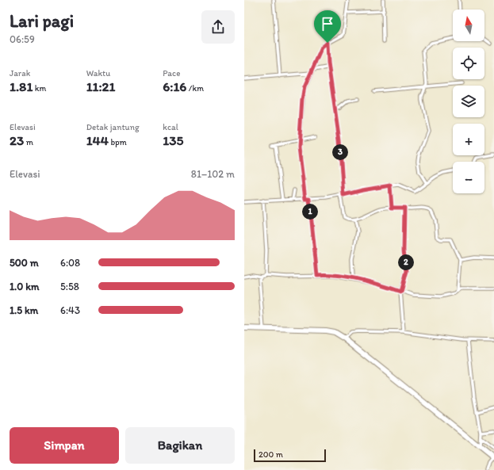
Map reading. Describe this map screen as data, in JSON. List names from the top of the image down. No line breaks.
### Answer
{"scale_bar":"200 m","north":"top","page":{"heading":["Lari pagi","06:59"],"map_buttons":["+","−"],"stats":[["Jarak","1.81 km"],["Waktu","11:21"],["Pace","6:16 /km"],["Elevasi","23 m"],["Detak jantung","144 bpm"],["kcal","135"]],"pins":["3","1","2"],"chart":["Elevasi","81–102 m"],"list":[{"name":"500 m","note":"6:08"},{"name":"1.0 km","note":"5:58"},{"name":"1.5 km","note":"6:43"}],"buttons":["Simpan","Bagikan"],"scale":"200 m"}}
